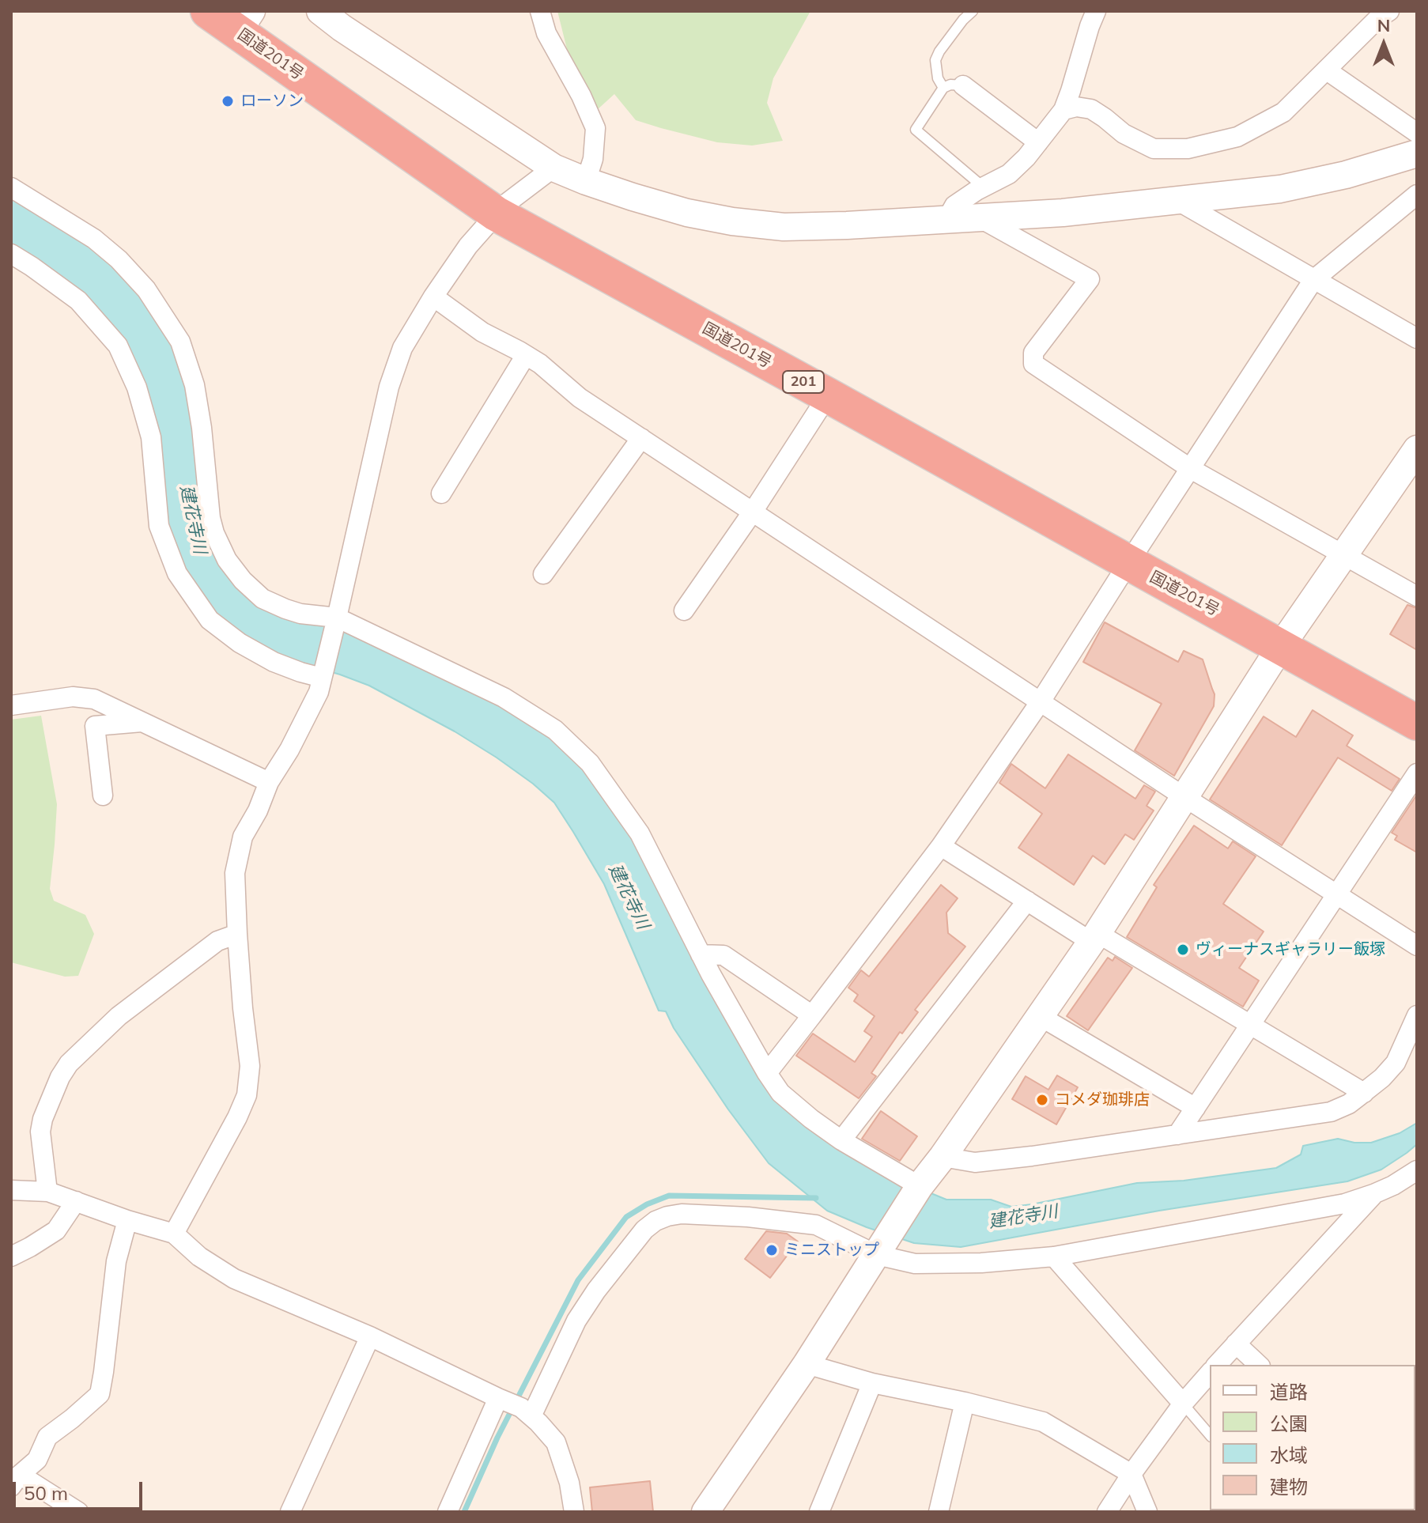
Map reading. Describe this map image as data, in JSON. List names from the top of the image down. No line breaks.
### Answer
{"streets":{"highway":["国道201号","201"]},"water":["建花寺川"],"places":["ローソン","ヴィーナスギャラリー飯塚","コメダ珈琲店","ミニストップ"],"legend":["道路","公園","水域","建物"],"scale_bar":"50 m","north":"top"}
